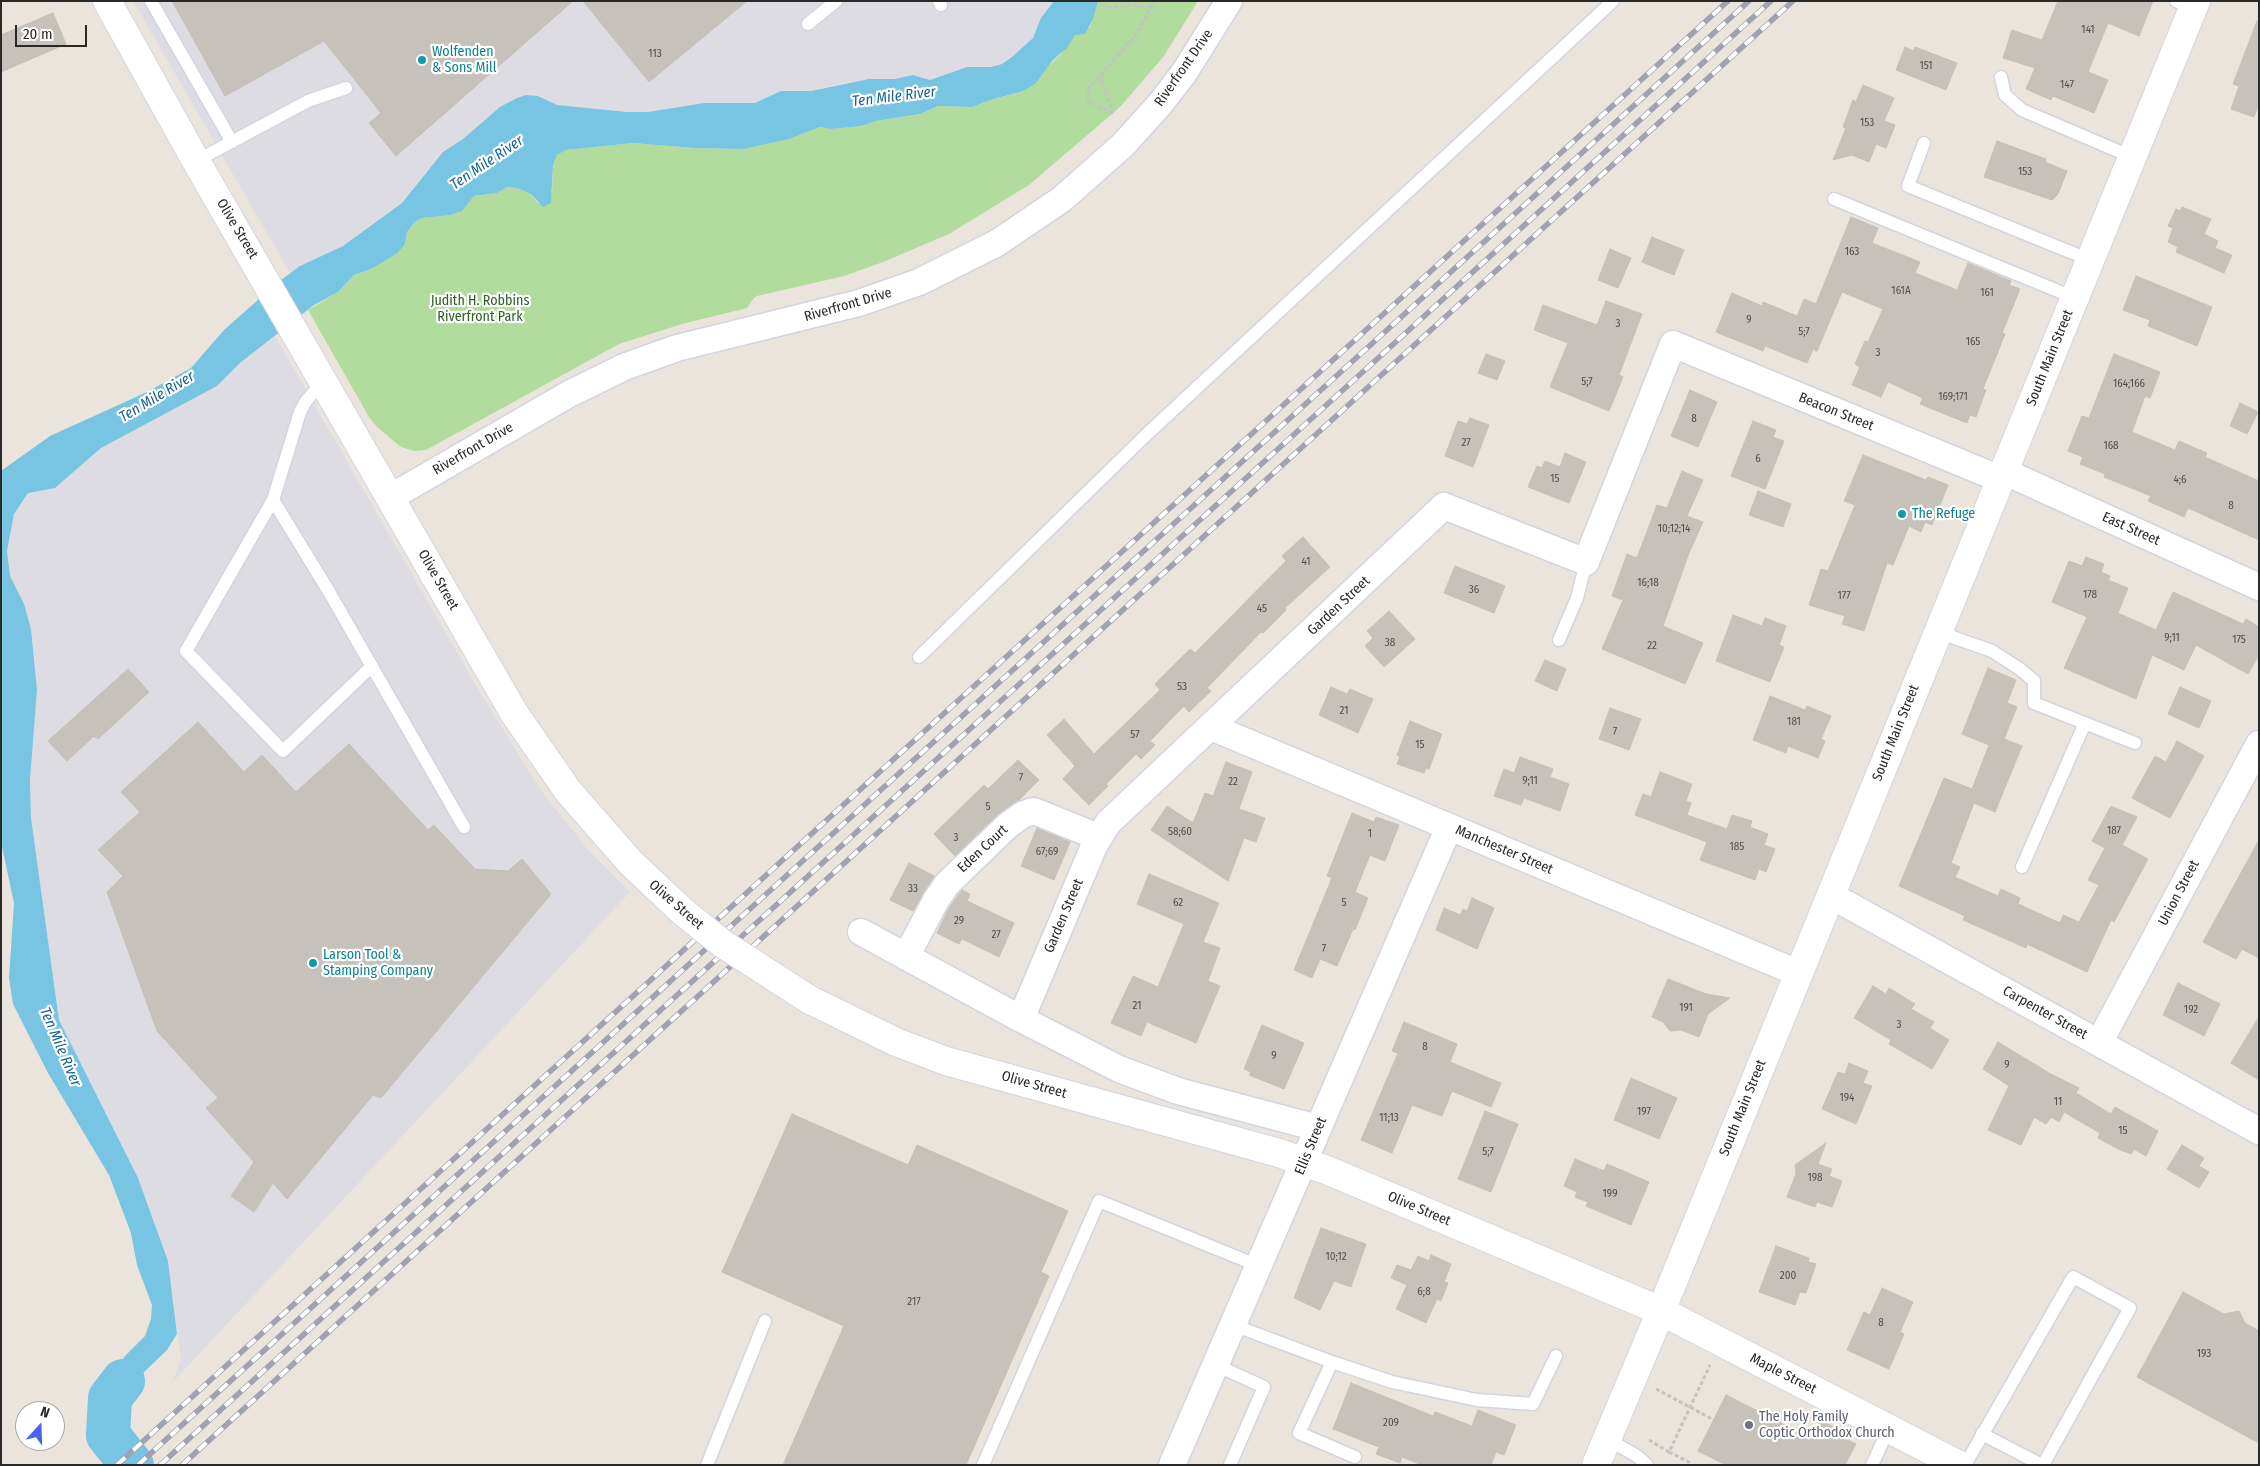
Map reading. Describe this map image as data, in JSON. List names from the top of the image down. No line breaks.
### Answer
{"streets":{"main road":["Olive Street","South Main Street","Maple Street"],"street":["Riverfront Drive","Beacon Street","East Street","Garden Street","Eden Court","Manchester Street","Union Street","Carpenter Street","Ellis Street"]},"crossings":[["Riverfront Drive","Olive Street"],["Olive Street","South Main Street"],["Olive Street","Ellis Street"],["Olive Street","Maple Street"],["South Main Street","Beacon Street"],["South Main Street","East Street"],["South Main Street","Manchester Street"],["South Main Street","Carpenter Street"],["South Main Street","Maple Street"],["Beacon Street","East Street"],["Beacon Street","Garden Street"],["Garden Street","Eden Court"],["Garden Street","Manchester Street"],["Manchester Street","Ellis Street"],["Union Street","Carpenter Street"]],"water":["Ten Mile River"],"parks":["Judith H. Robbins Riverfront Park"],"places":["Wolfenden & Sons Mill","The Refuge","Larson Tool & Stamping Company","The Holy Family Coptic Orthodox Church"],"house_numbers":["141","113","151","147","153","153","163","161A","161","9","3","5;7","165","3","5;7","164;166","169;171","8","27","168","6","15","4;6","8","10;12;14","41","16;18","36","178","177","45","9;11","175","38","22","53","21","181","7","57","15","7","9;11","22","5","187","58;60","1","3","185","67;69","33","62","5","29","27","7","21","191","192","3","8","9","9","194","11","197","11;13","15","5;7","198","199","10;12","200","6;8","217","8","193","209"],"scale_bar":"20 m","north":"top"}
